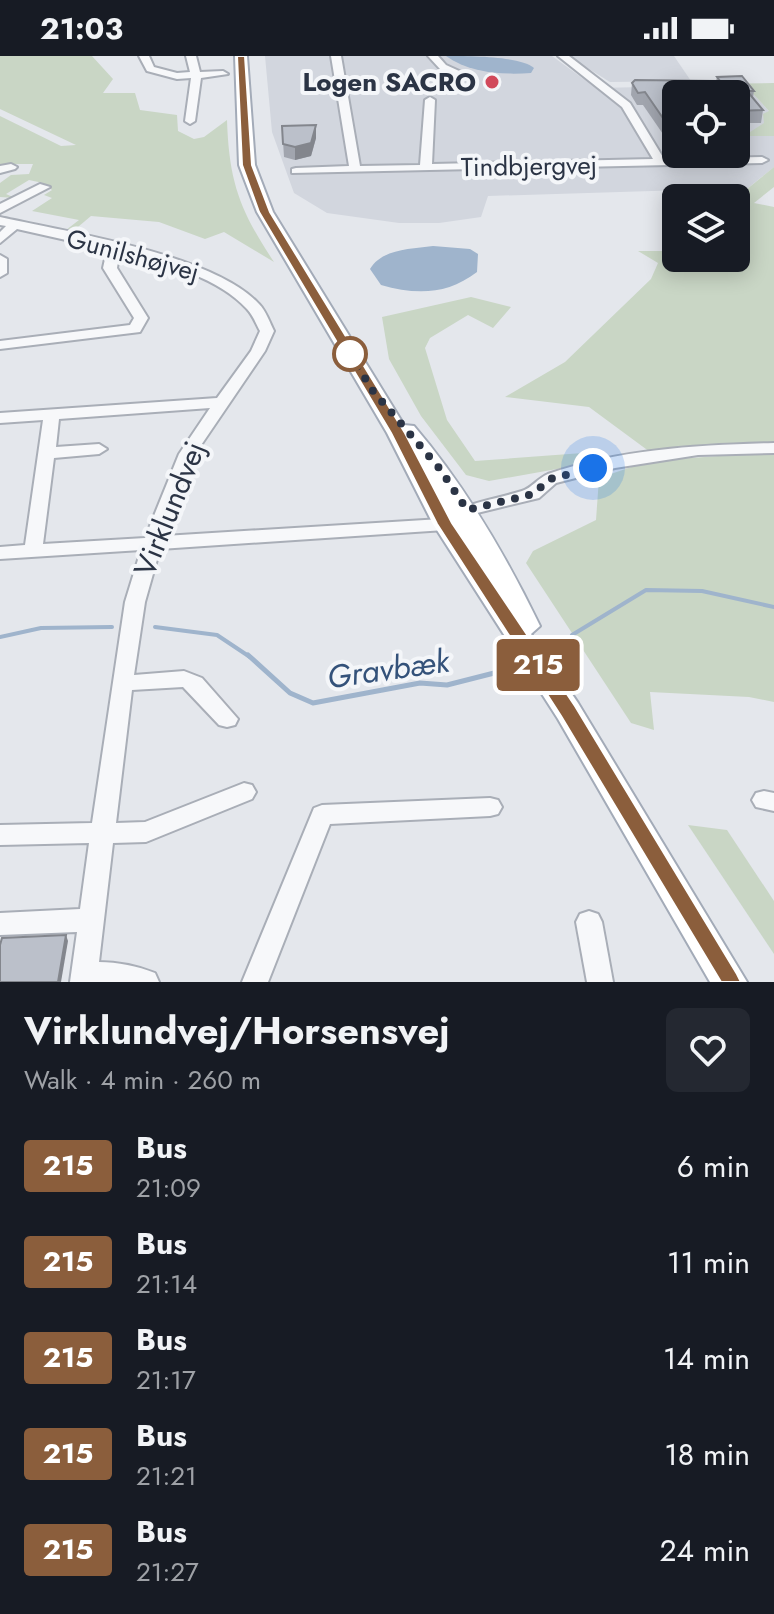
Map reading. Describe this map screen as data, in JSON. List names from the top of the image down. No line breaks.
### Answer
{"streets":{"street":["Tindbjergvej","Gunilshøjvej","Virklundvej"]},"crossings":[["Gunilshøjvej","Virklundvej"]],"water":["Gravbæk"],"places":["Logen SACRO"],"lines":["bus line 215"],"page":{"status":"21:03","on_map":"215","heading":["Virklundvej/Horsensvej","Walk · 4 min · 260 m"],"list":[{"mark":"215","name":"Bus","note":"21:09","value":"6 min"},{"mark":"215","name":"Bus","note":"21:14","value":"11 min"},{"mark":"215","name":"Bus","note":"21:17","value":"14 min"},{"mark":"215","name":"Bus","note":"21:21","value":"18 min"},{"mark":"215","name":"Bus","note":"21:27","value":"24 min"}]}}
